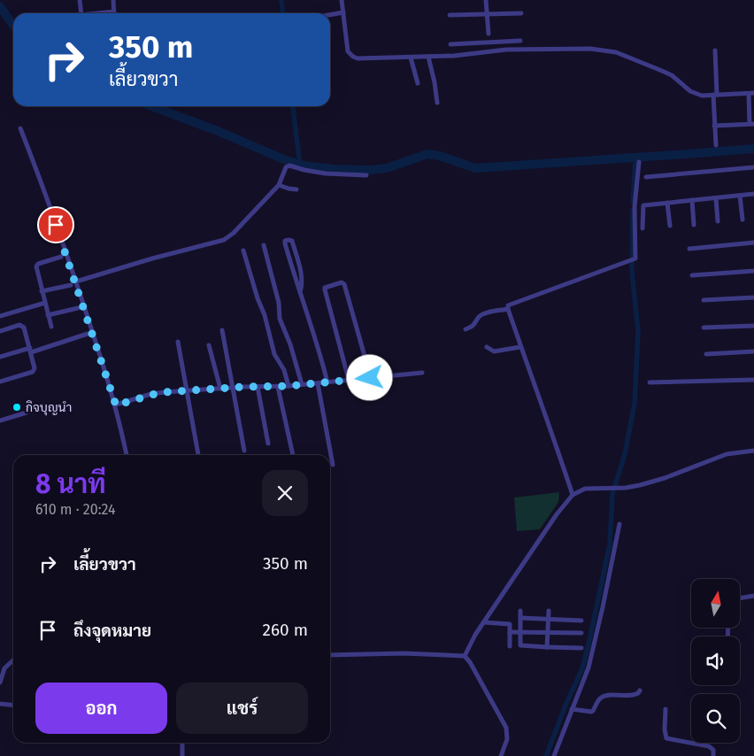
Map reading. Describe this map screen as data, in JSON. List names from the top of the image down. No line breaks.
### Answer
{"places":["กิจบุญนำ"],"north":"top","page":{"turn":["350 m","เลี้ยวขวา"],"heading":["8 นาที","610 m · 20:24"],"list":[{"name":"เลี้ยวขวา","value":"350 m"},{"name":"ถึงจุดหมาย","value":"260 m"}],"buttons":["ออก","แชร์"]}}
